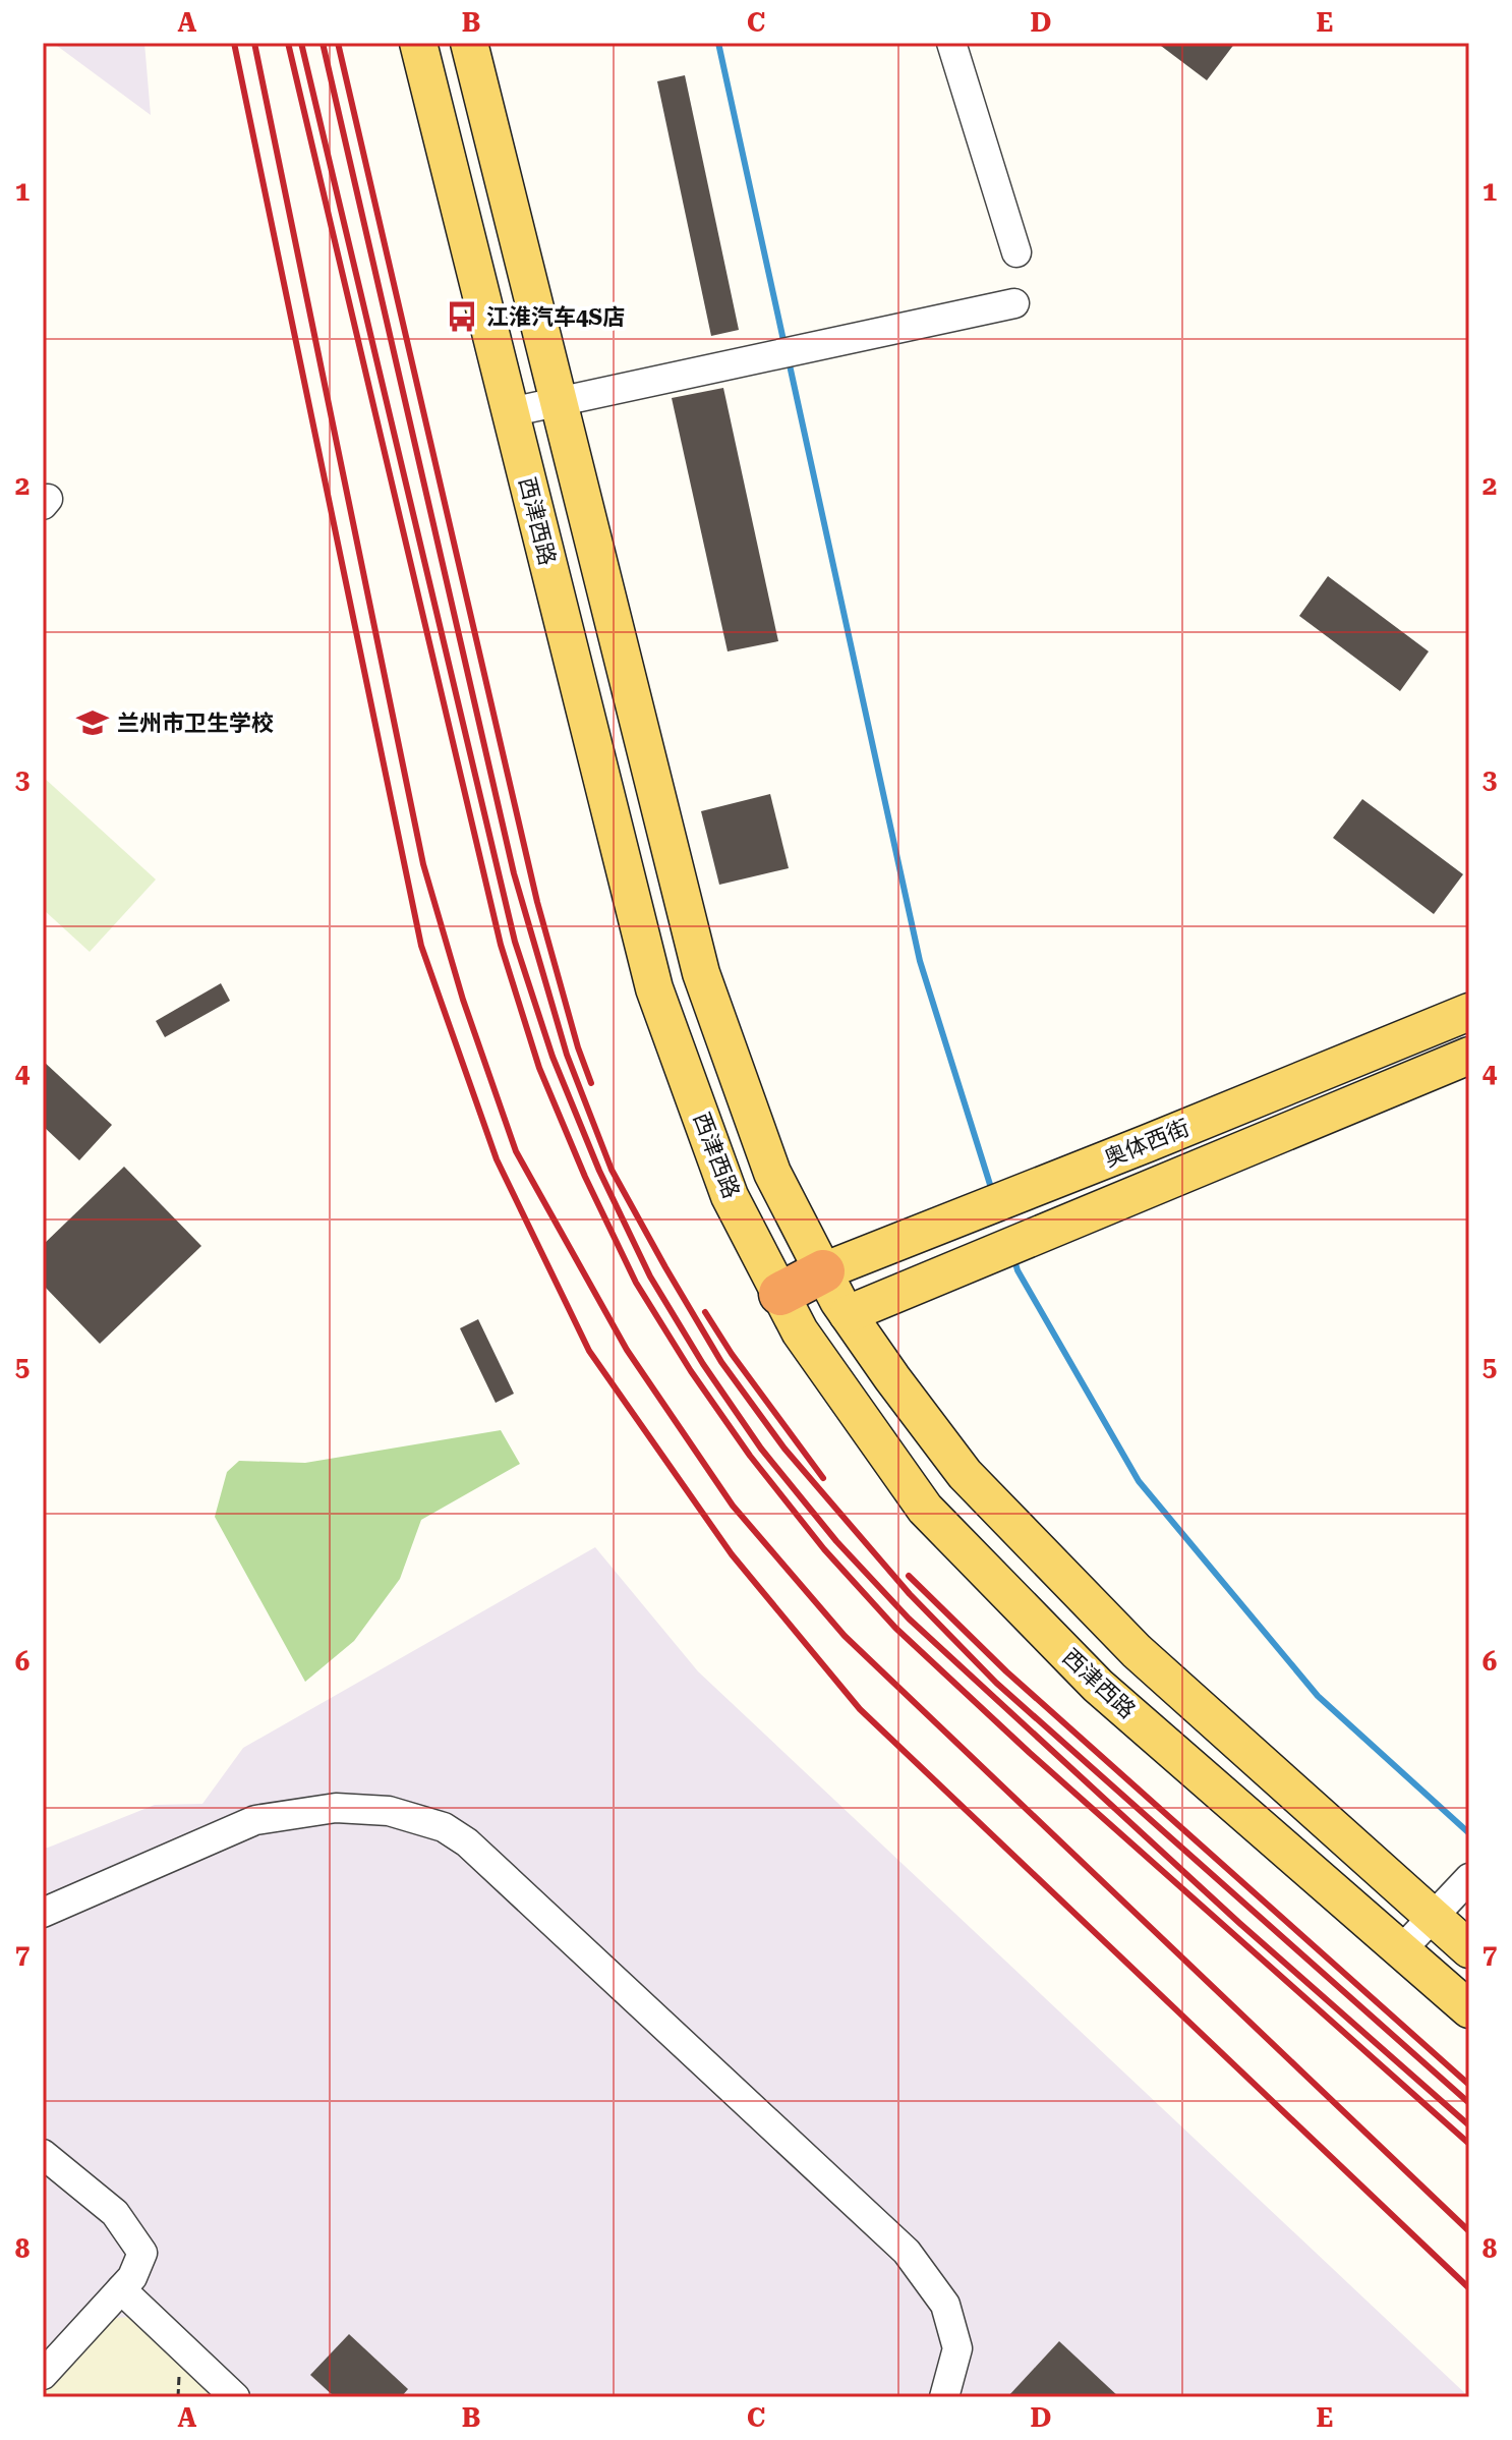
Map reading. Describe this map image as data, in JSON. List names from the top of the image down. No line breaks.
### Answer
{"streets":{"main road":["西津西路","奥体西街"]},"crossings":[["西津西路","奥体西街"]],"places":{"bus stop":["江淮汽车4S店"],"school or university":["兰州市卫生学校"]},"grid":{"columns":["A","B","C","D","E"],"rows":["1","2","3","4","5","6","7","8"]}}
